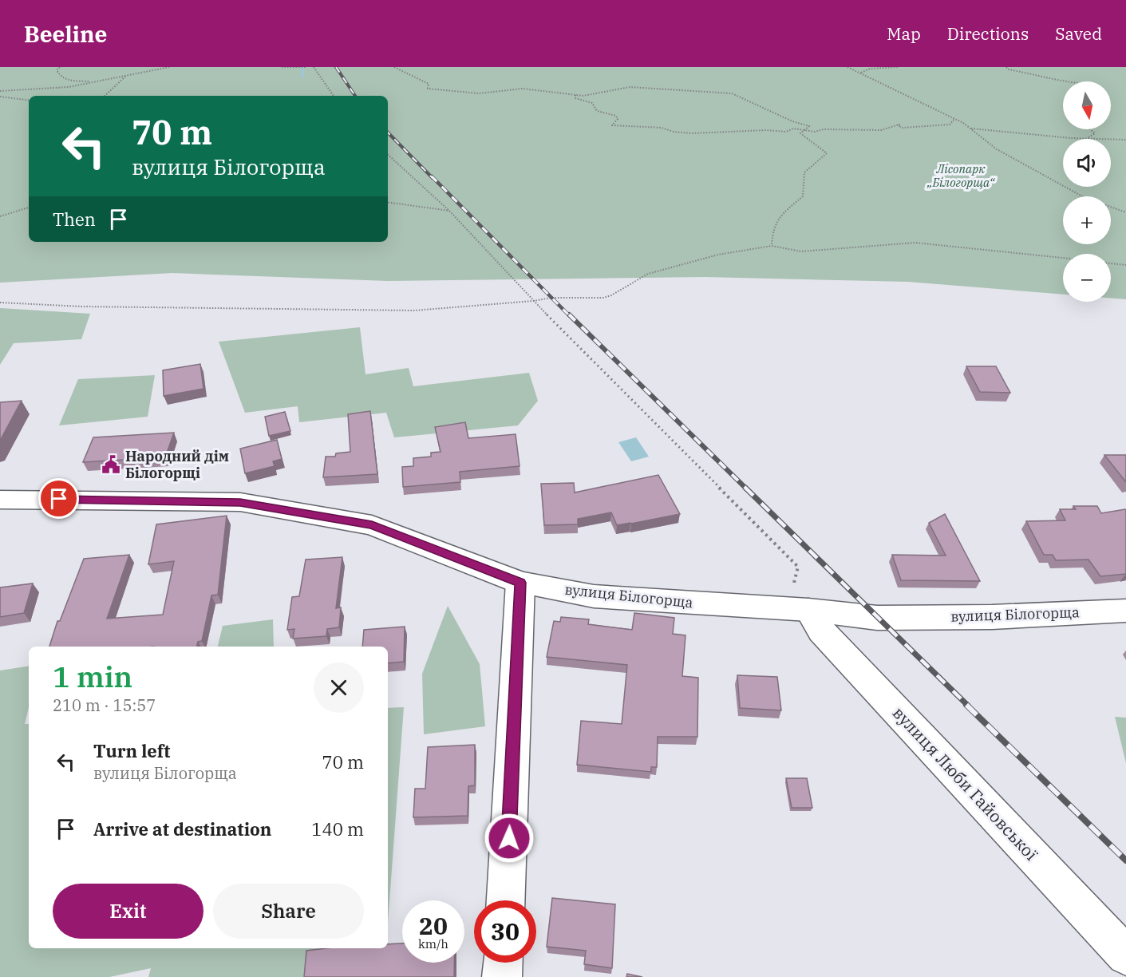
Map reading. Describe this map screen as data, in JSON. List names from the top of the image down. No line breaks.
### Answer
{"streets":{"street":["вулиця Білогорща","вулиця Люби Гайовської"]},"crossings":[["вулиця Білогорща","вулиця Люби Гайовської"]],"parks":["Лісопарк „Білогорща“"],"places":{"public building":["Народний дім Білогорщі"]},"north":"bottom","page":{"header":"Beeline","nav":["Map","Directions","Saved"],"map_buttons":["+","−"],"turn":["70 m","вулиця Білогорща"],"then":"Then","heading":["1 min","210 m · 15:57"],"list":[{"name":"Turn left","note":"вулиця Білогорща","value":"70 m"},{"name":"Arrive at destination","value":"140 m"}],"buttons":["Exit","Share"],"speed":"20 km/h","limit":"30"}}
